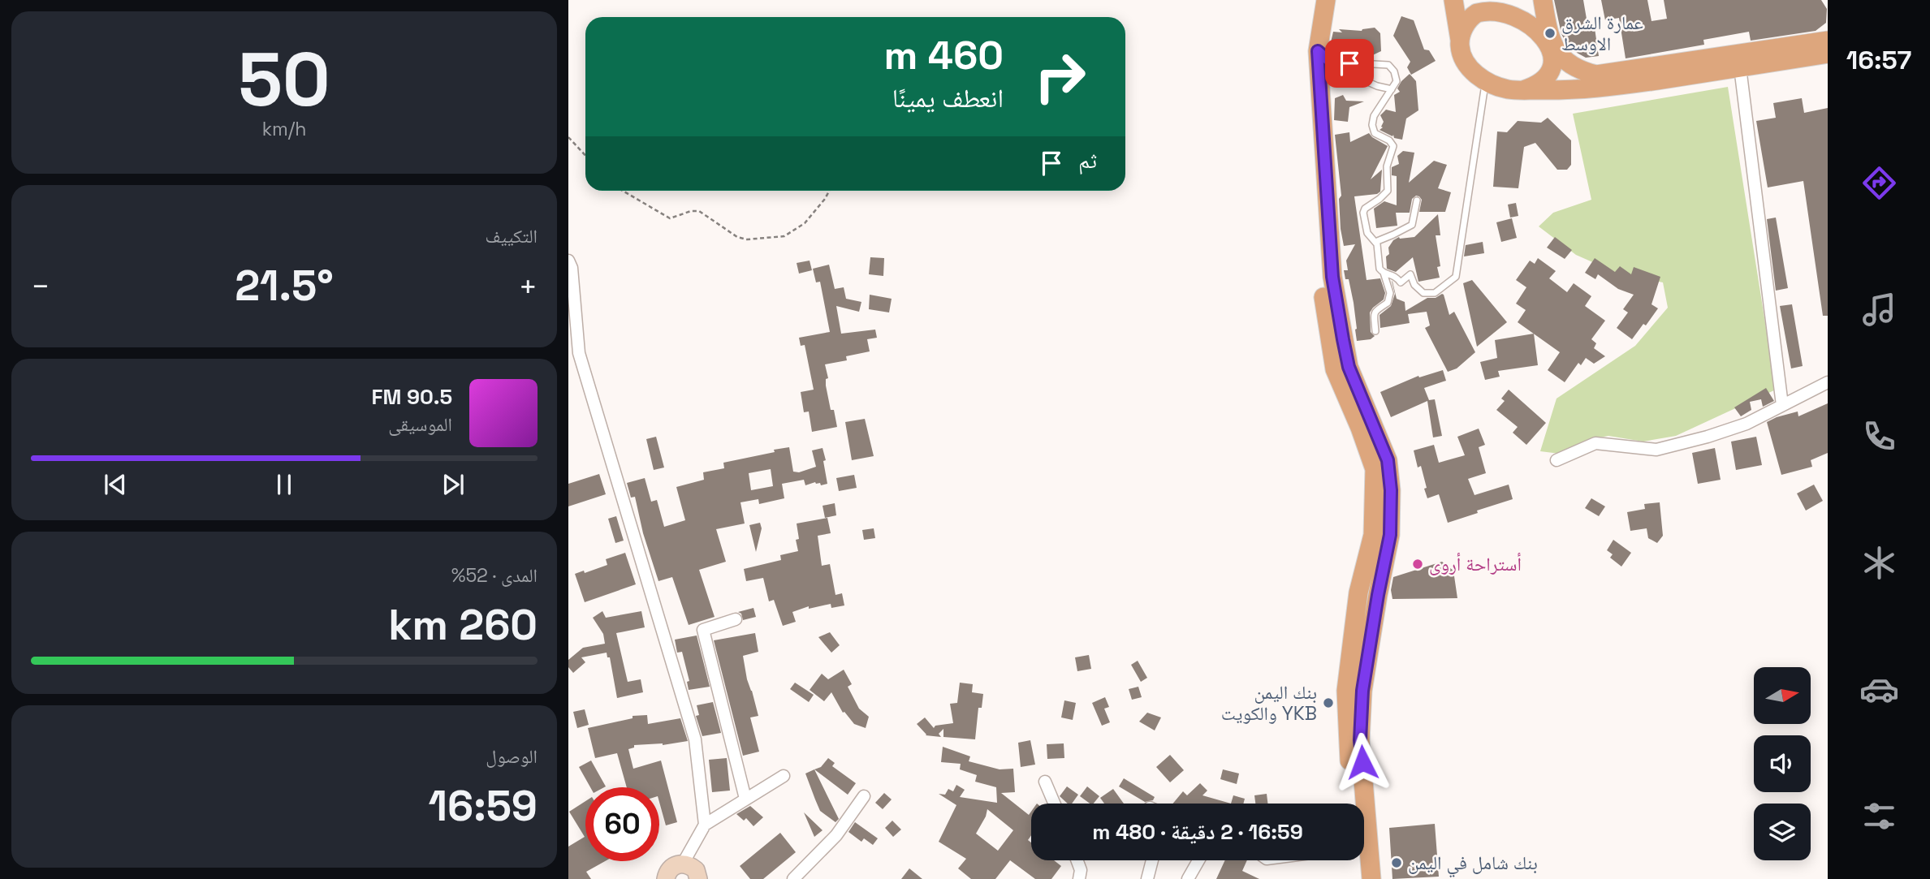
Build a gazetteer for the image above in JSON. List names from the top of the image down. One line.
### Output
{"places":["عمارة الشرق الاوسط","أستراحة أروى","بنك اليمن والكويت YKB","بنك شامل في اليمن"],"north":"right","page":{"tabs":"16:57","tile":[["50","km/h"],"التكييف",["المدى · 52%","260 km"],["الوصول","16:59"]],"turn":["460 m","انعطف يمينًا"],"then":"ثم","heat":["−","21.5°","+"],"song":["90.5 FM","الموسيقى"],"limit":"60","trip":"16:59 · 2 دقيقة · 480 m"}}
